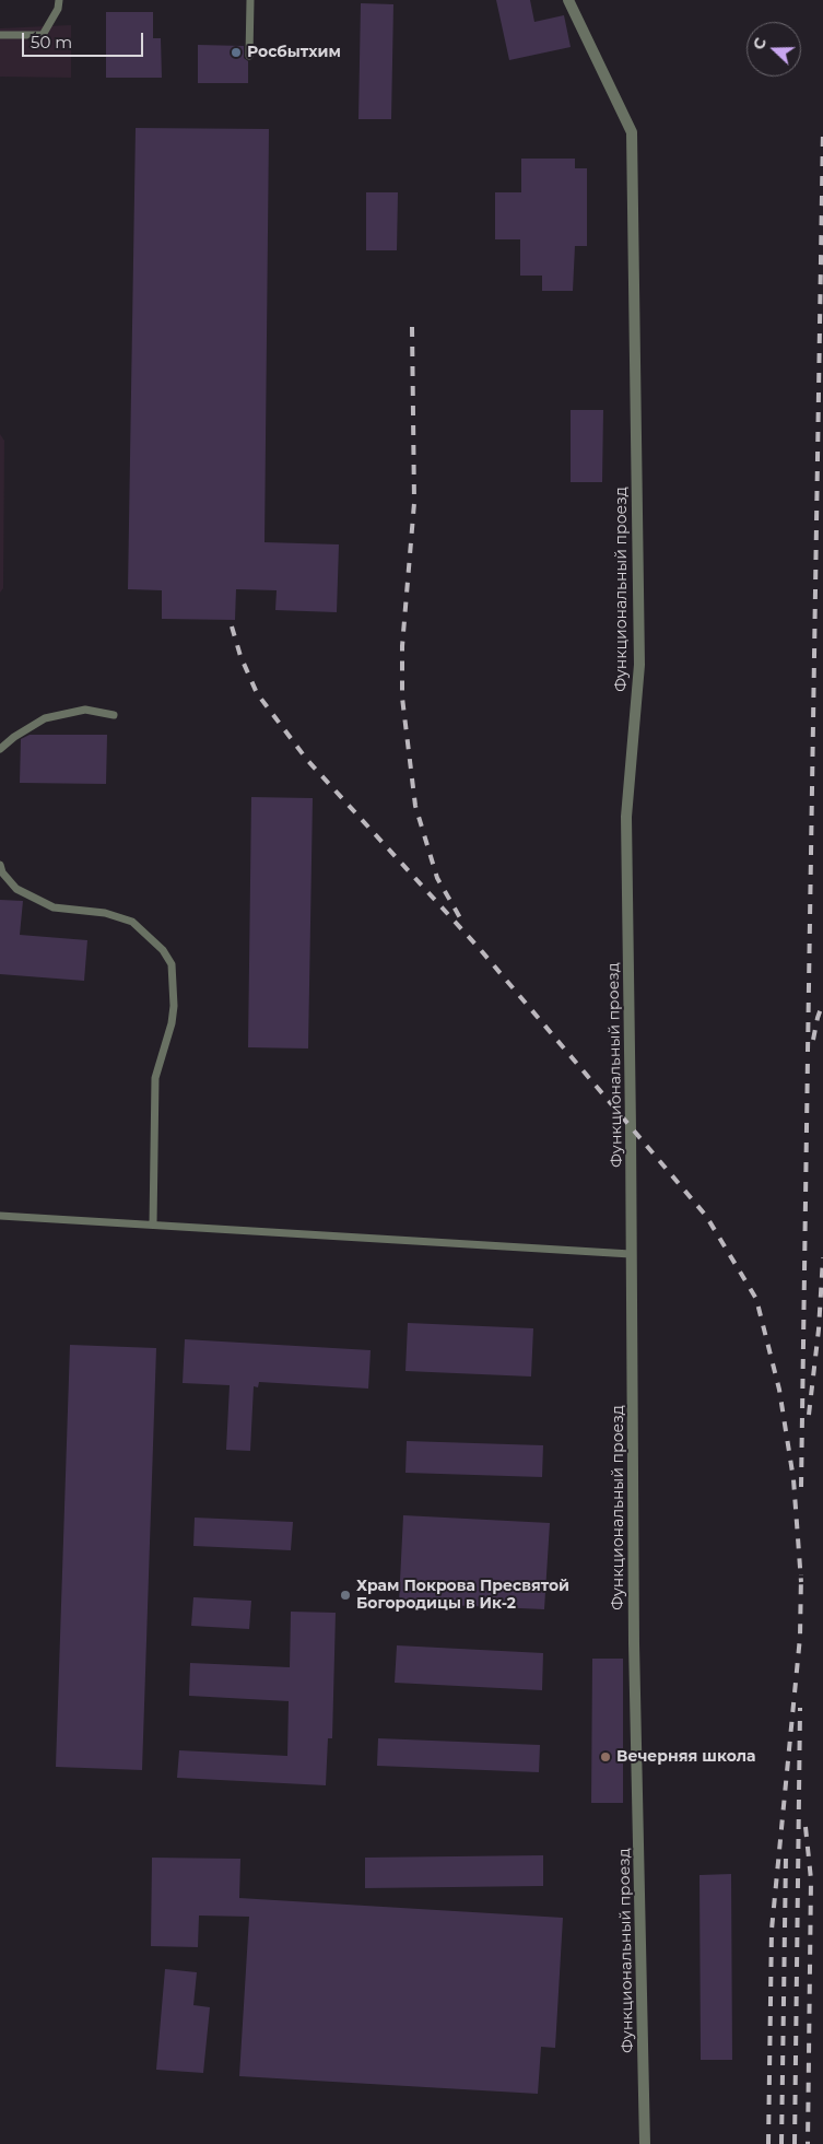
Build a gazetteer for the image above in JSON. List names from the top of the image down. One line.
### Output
{"streets":{"street":["Функциональный проезд"]},"places":["Росбытхим","Храм Покрова Пресвятой Богородицы в Ик-2","Вечерняя школа"],"scale_bar":"50 m","north":"left"}
